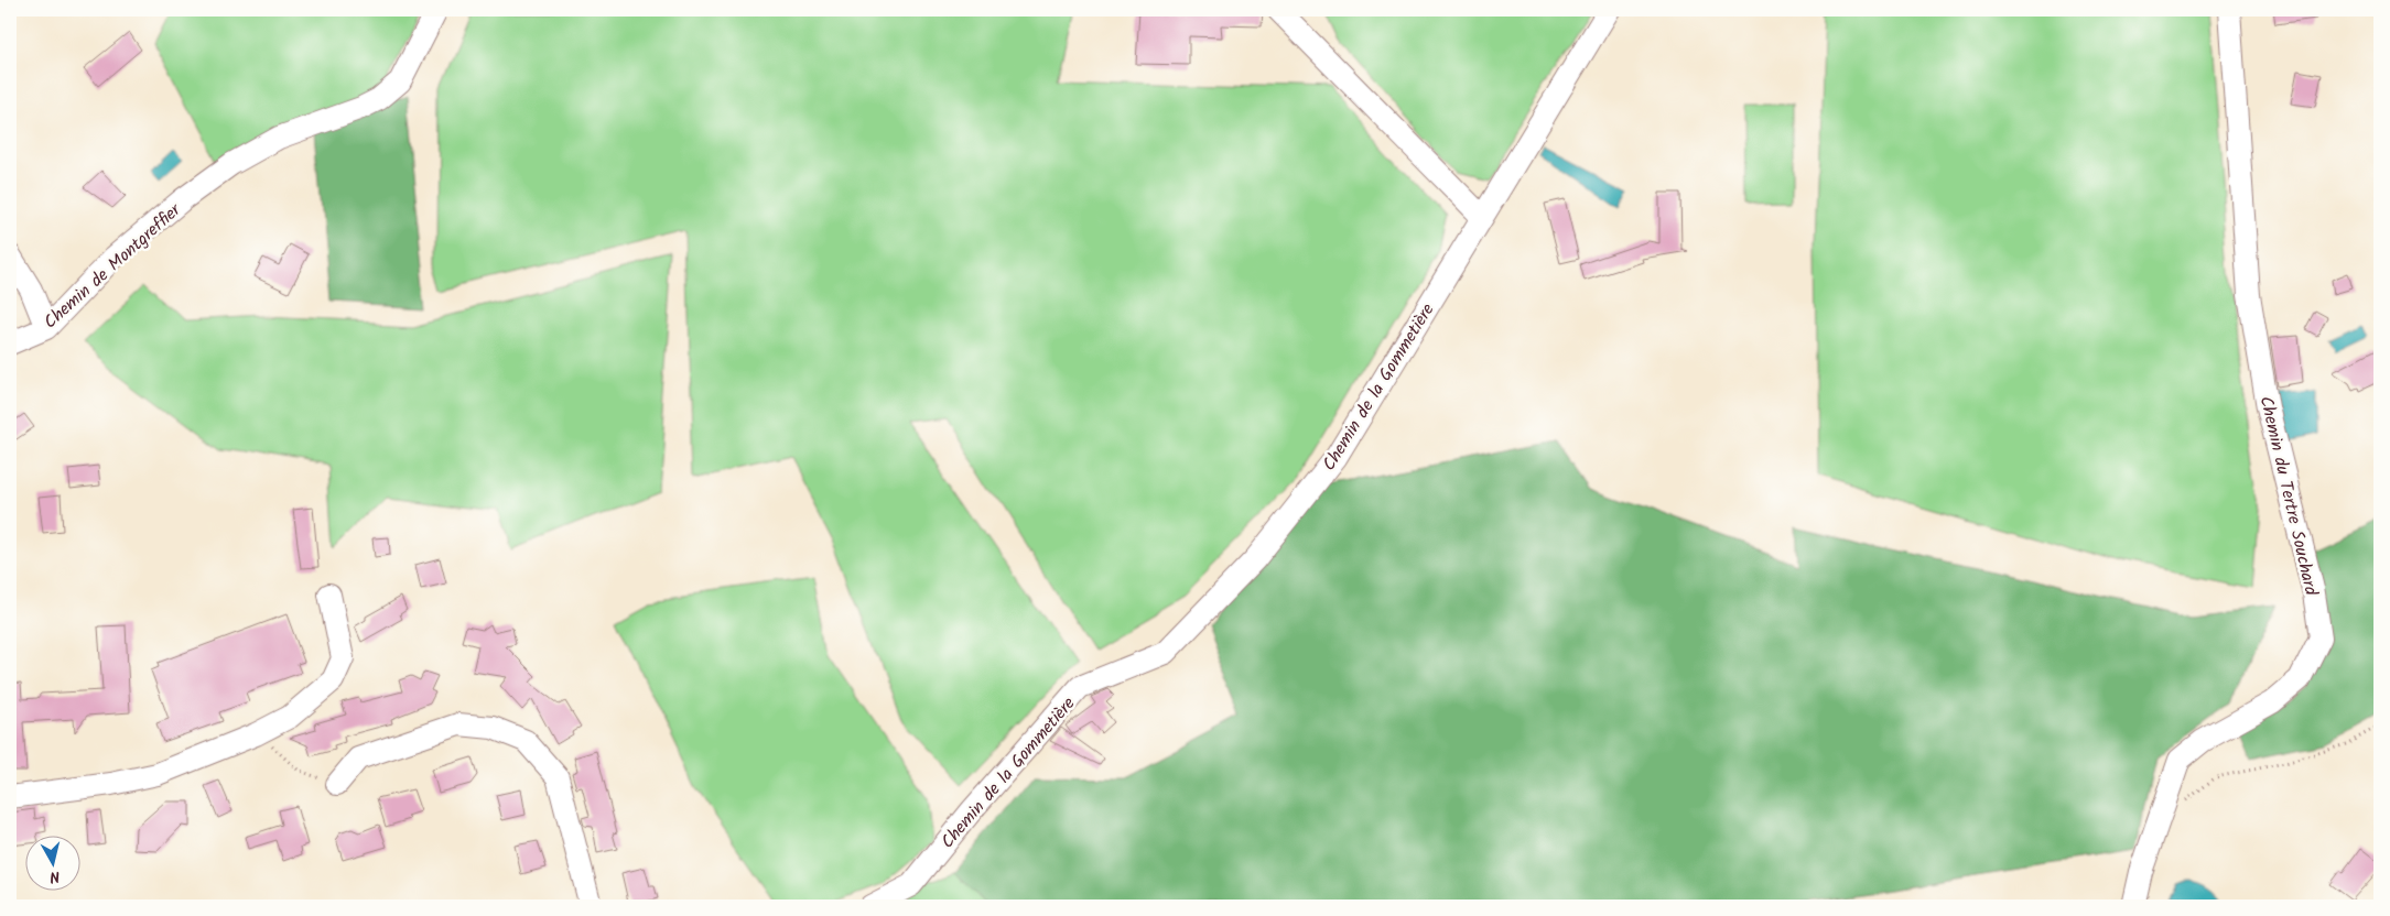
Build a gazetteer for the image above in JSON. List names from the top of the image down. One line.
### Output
{"streets":{"street":["Chemin de Montgreffier","Chemin de la Gommetière","Chemin du Tertre Souchard"]},"north":"bottom"}
